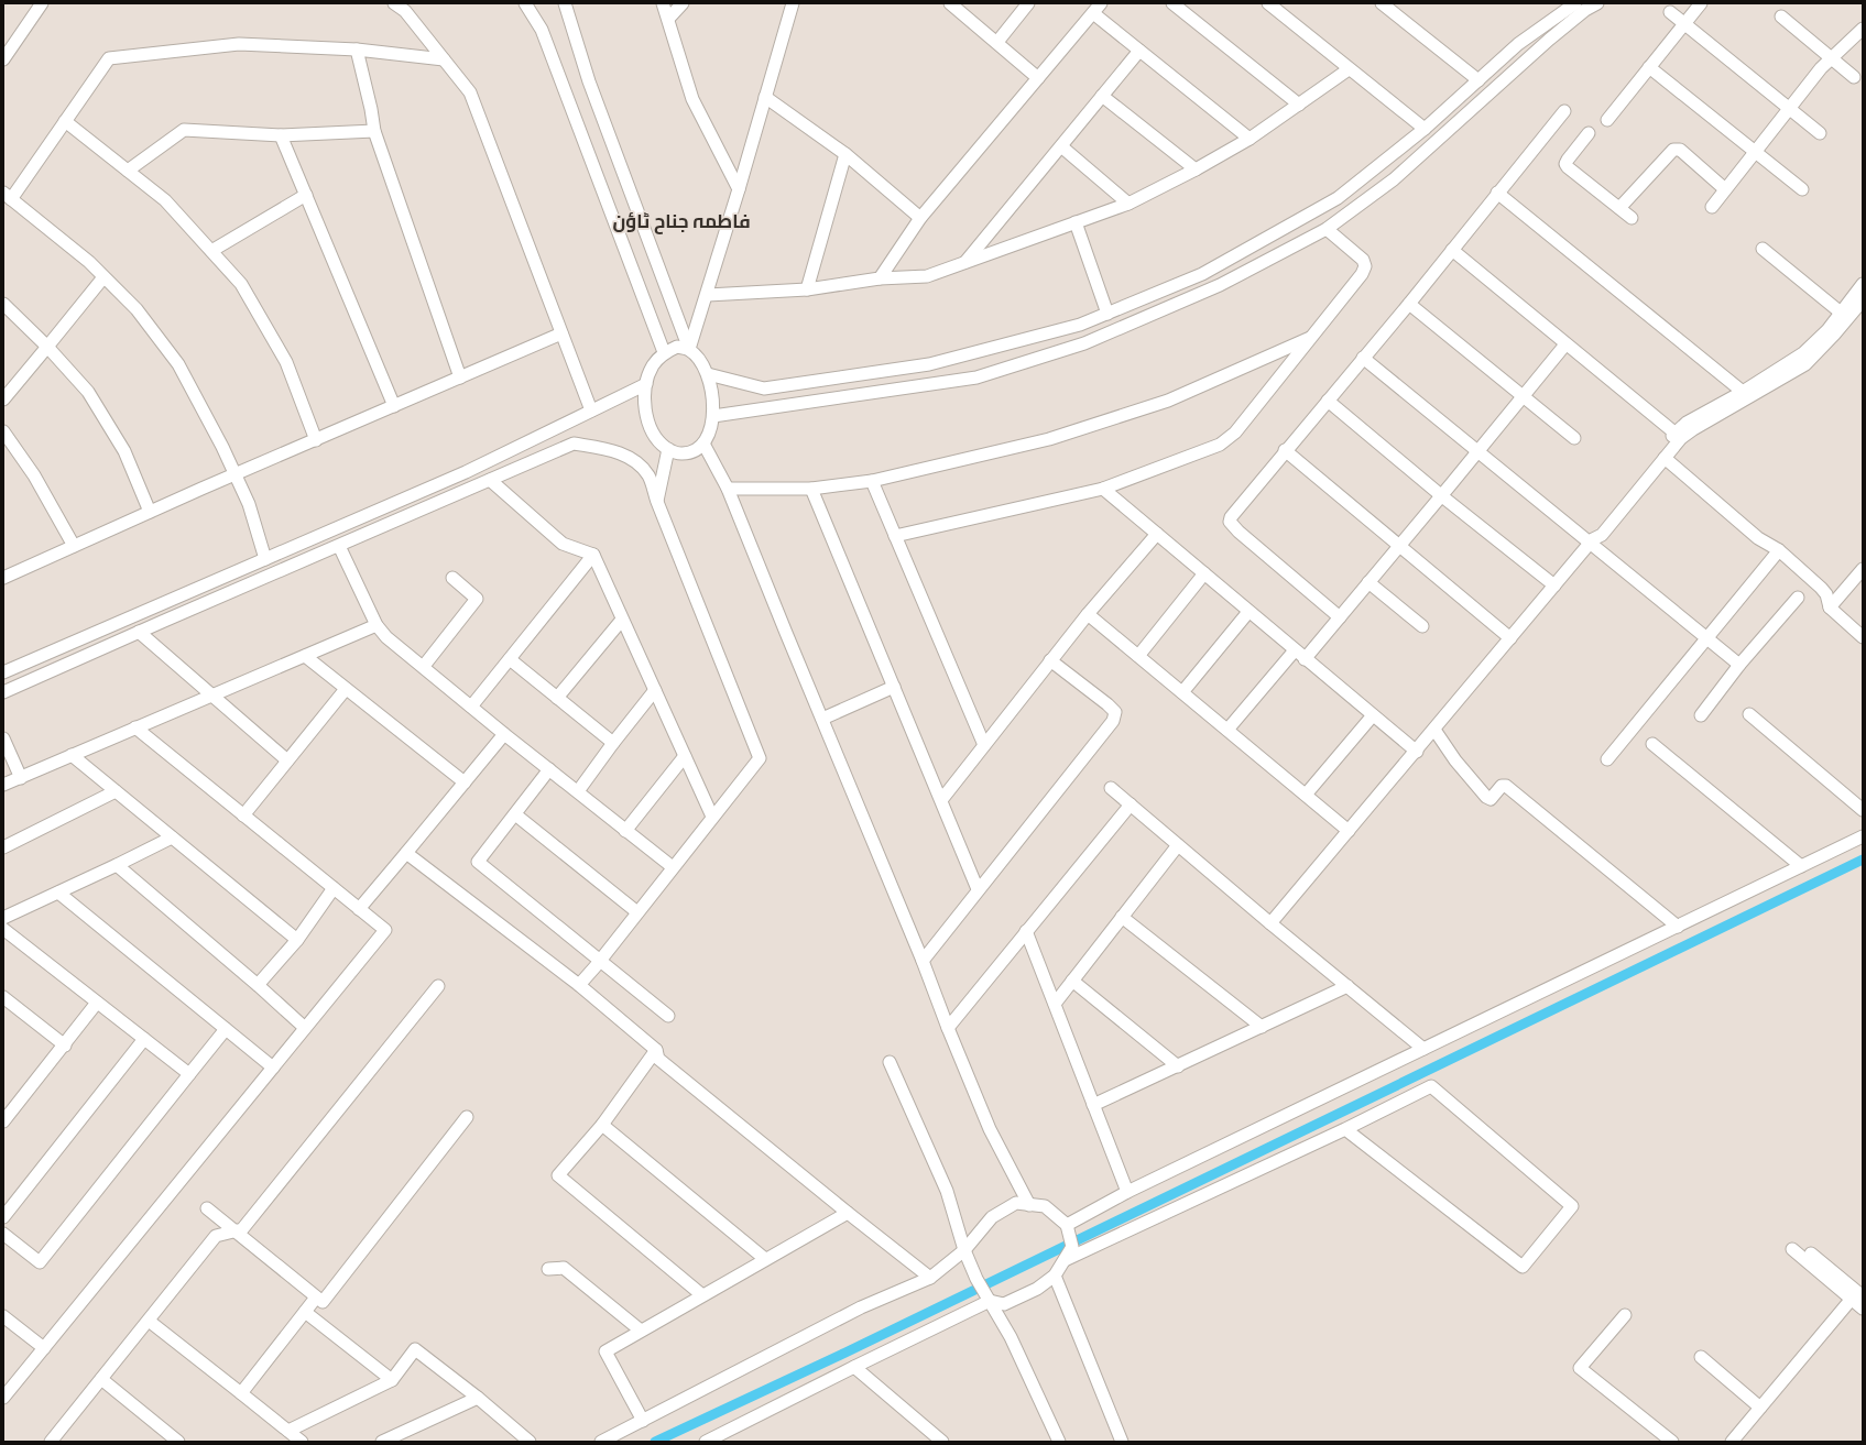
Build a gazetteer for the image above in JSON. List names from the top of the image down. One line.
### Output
{"districts":["فاطمہ جناح ٹاؤن"]}
